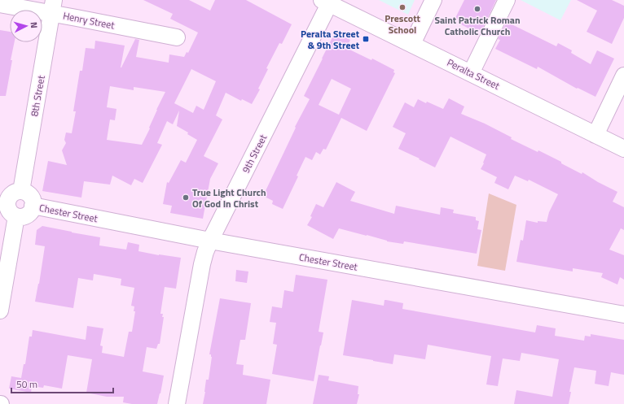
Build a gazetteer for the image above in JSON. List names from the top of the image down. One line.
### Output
{"streets":{"street":["Henry Street","Peralta Street","8th Street","9th Street","Chester Street"]},"crossings":[["Henry Street","8th Street"],["Peralta Street","9th Street"],["8th Street","Chester Street"],["9th Street","Chester Street"]],"places":{"other":["Prescott School","Saint Patrick Roman Catholic Church","True Light Church Of God In Christ"],"transit":["Peralta Street & 9th Street"]},"scale_bar":"50 m","north":"right"}
